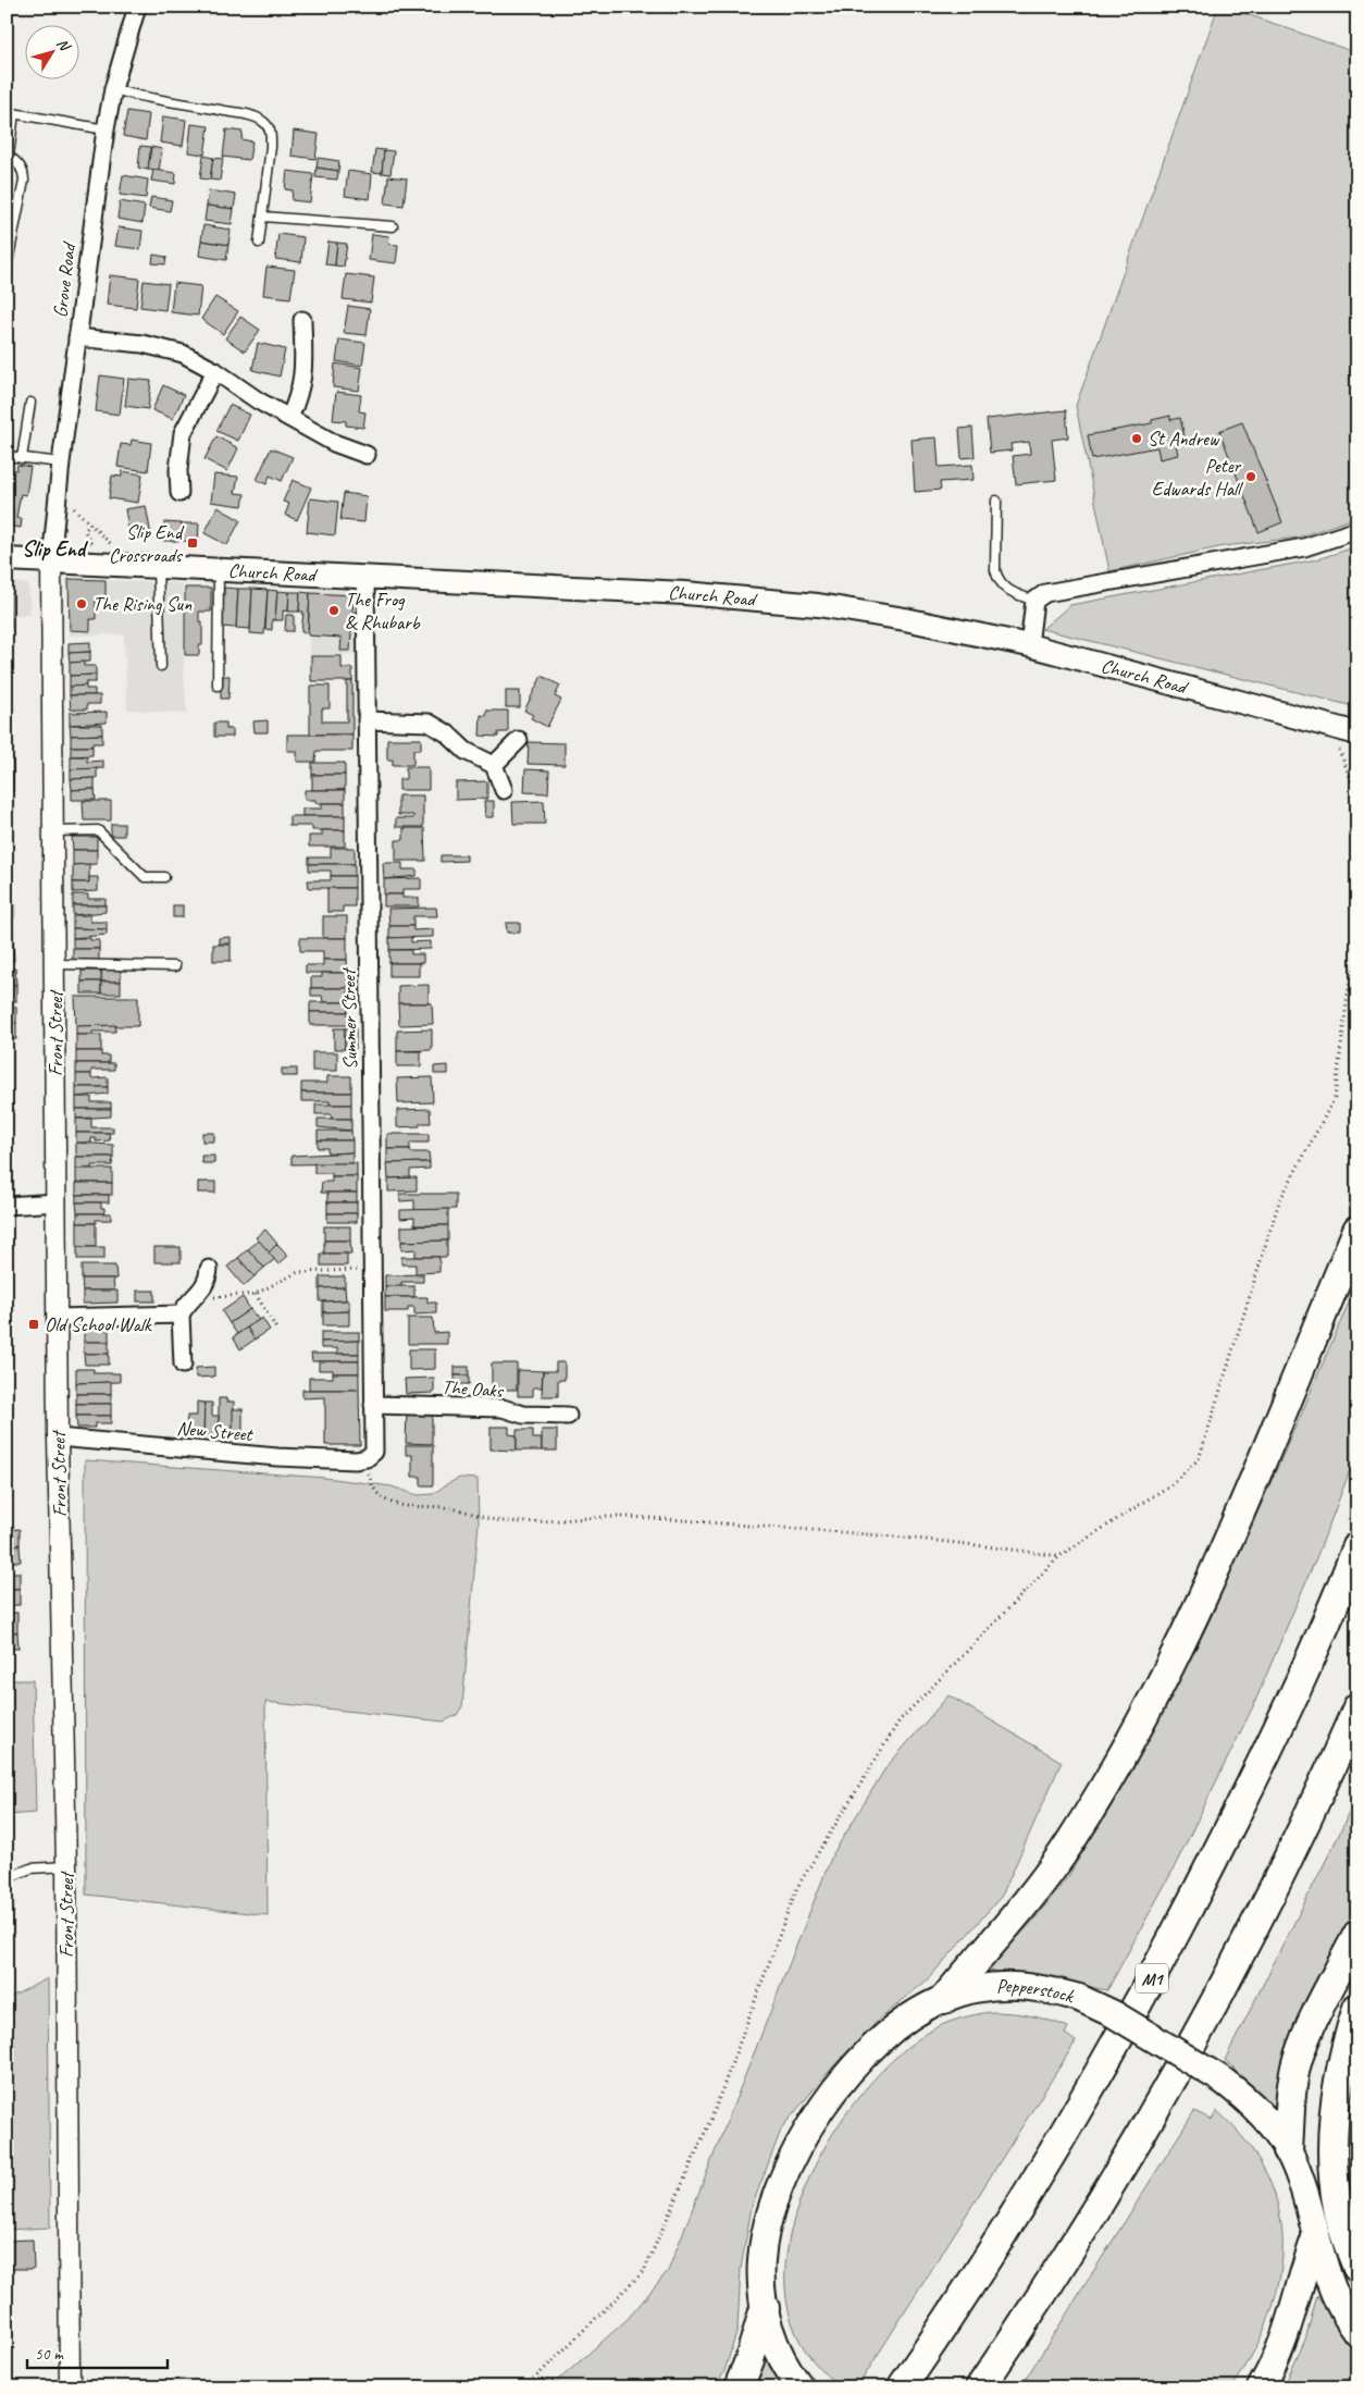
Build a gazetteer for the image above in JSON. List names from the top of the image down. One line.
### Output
{"streets":{"highway":["M1","Pepperstock"],"main road":["Church Road"],"street":["Grove Road","Summer Street","Front Street","The Oaks","New Street"]},"crossings":[["Grove Road","Church Road"],["Grove Road","Front Street"],["Church Road","Summer Street"],["Church Road","Front Street"],["Summer Street","The Oaks"],["Summer Street","New Street"],["Front Street","New Street"]],"districts":["Slip End"],"places":{"other":["St Andrew","Peter Edwards Hall","The Rising Sun","The Frog & Rhubarb"],"transit":["Slip End Crossroads","Old School Walk"]},"scale_bar":"50 m","north":"top right"}
